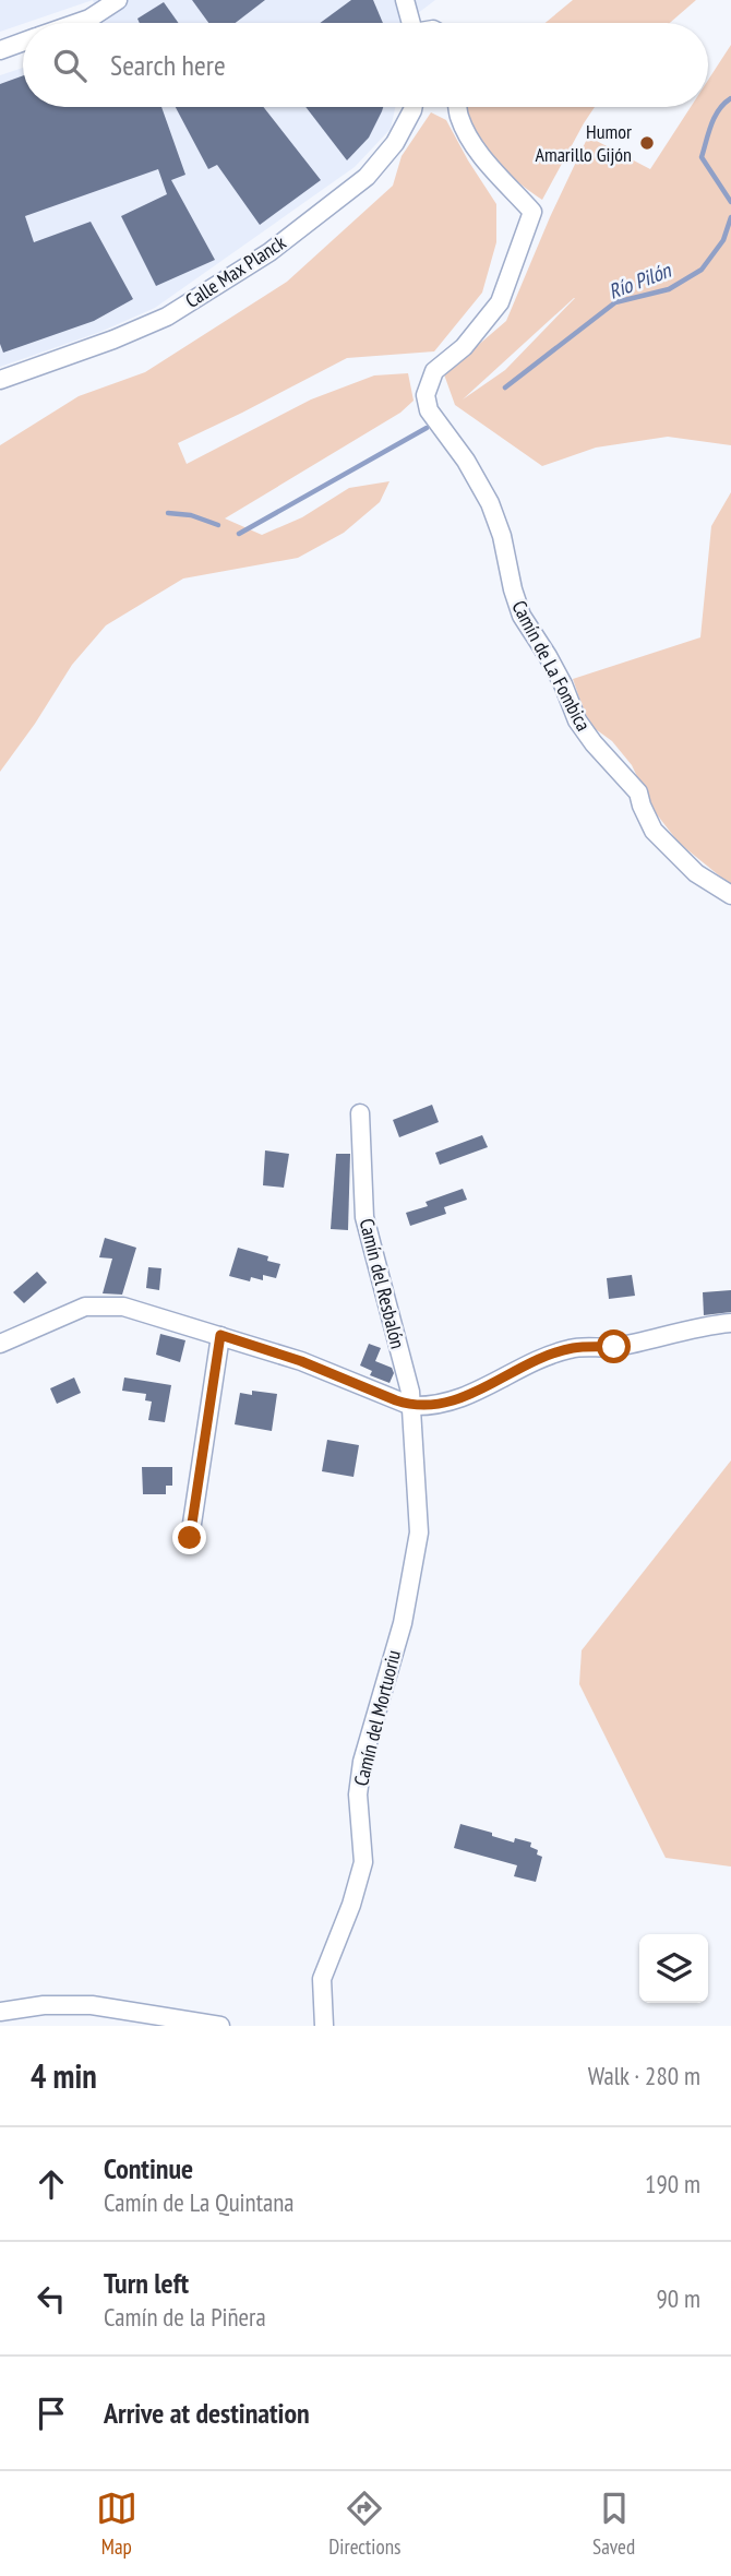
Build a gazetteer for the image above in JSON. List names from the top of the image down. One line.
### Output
{"streets":{"street":["Calle Max Planck","Camín de La Fombica","Camín del Resbalón","Camín del Mortuoriu"]},"crossings":[["Camín del Resbalón","Camín del Mortuoriu"]],"water":["Río Pilón"],"places":["Humor Amarillo Gijón"],"page":{"search":"Search here","heading":["4 min","Walk · 280 m"],"list":[["Continue","Camín de La Quintana","190 m"],["Turn left","Camín de la Piñera","90 m"],"Arrive at destination"],"nav":["Map","Directions","Saved"]}}
